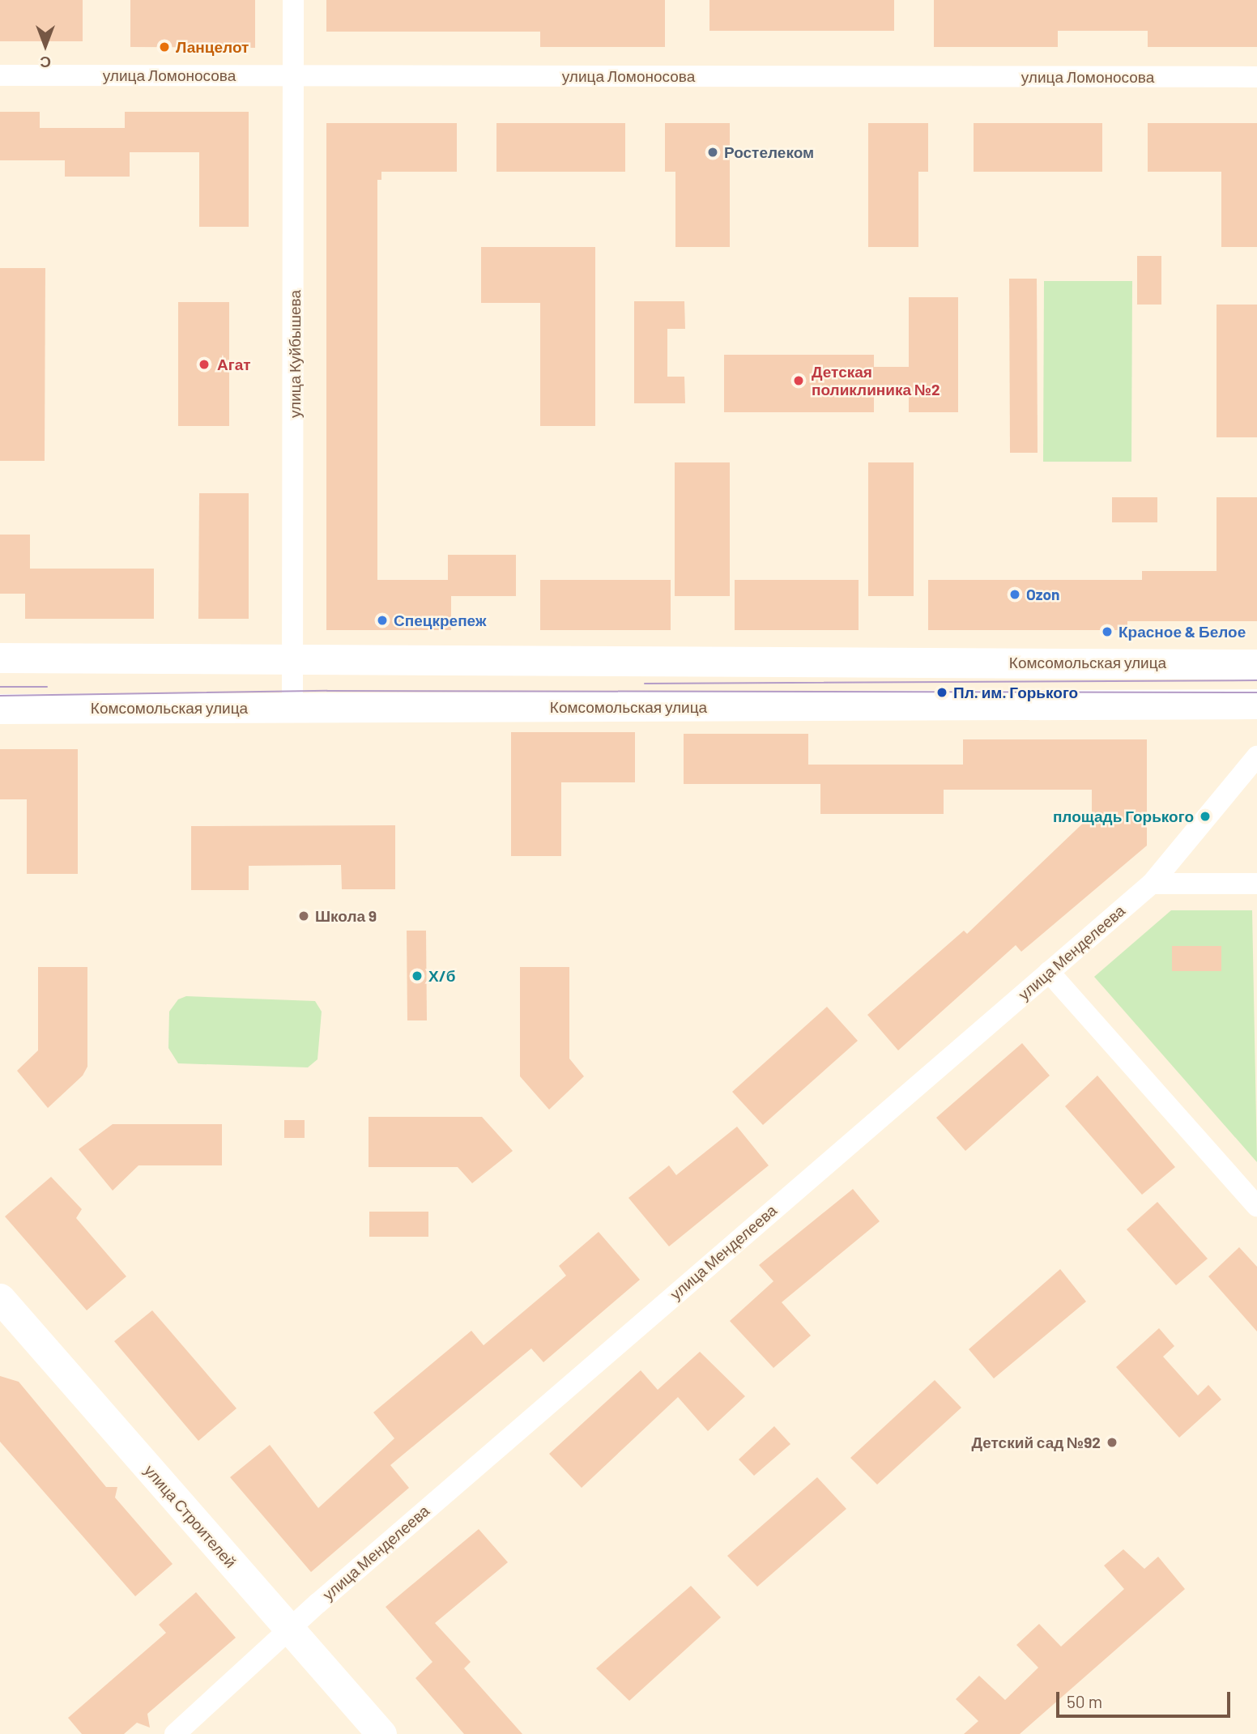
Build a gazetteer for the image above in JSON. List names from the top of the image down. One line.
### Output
{"streets":{"main road":["Комсомольская улица","улица Строителей"],"street":["улица Ломоносова","улица Куйбышева","улица Менделеева"]},"crossings":[["улица Ломоносова","улица Куйбышева"],["улица Куйбышева","Комсомольская улица"],["улица Менделеева","улица Строителей"]],"places":["Ланцелот","Ростелеком","Агат","Детская поликлиника №2","Ozon","Спецкрепеж","Красное & Белое","Пл. им. Горького","площадь Горького","Школа 9","Х/б","Детский сад №92"],"scale_bar":"50 m","north":"bottom"}
